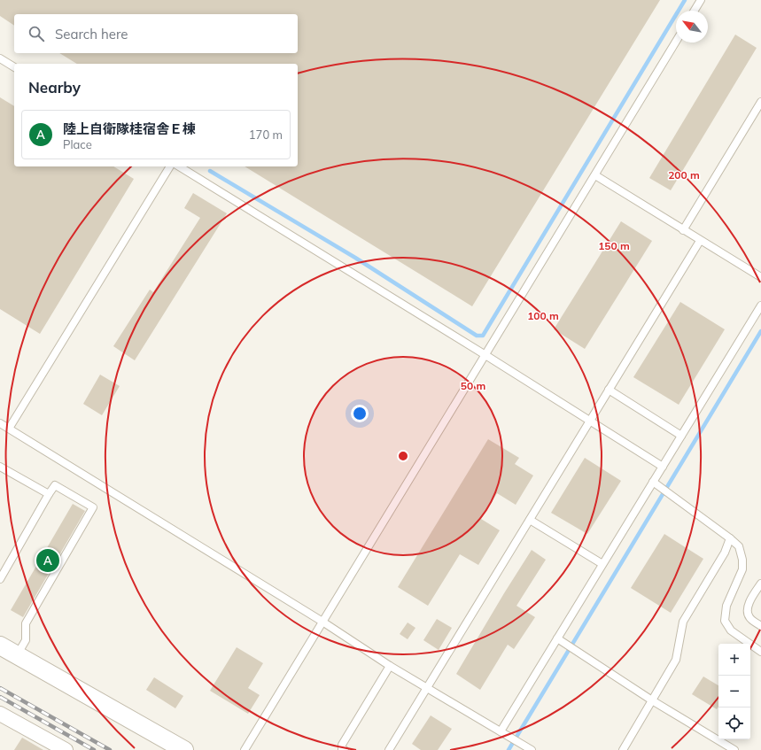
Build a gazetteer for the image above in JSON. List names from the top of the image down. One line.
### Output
{"north":"top left","page":{"search":"Search here","heading":"Nearby","list":[{"mark":"A","name":"陸上自衛隊桂宿舎Ｅ棟","note":"Place","value":"170 m"}],"pins":"A","map_buttons":["+","−"]},"rings":["200 m","150 m","100 m","50 m"]}
